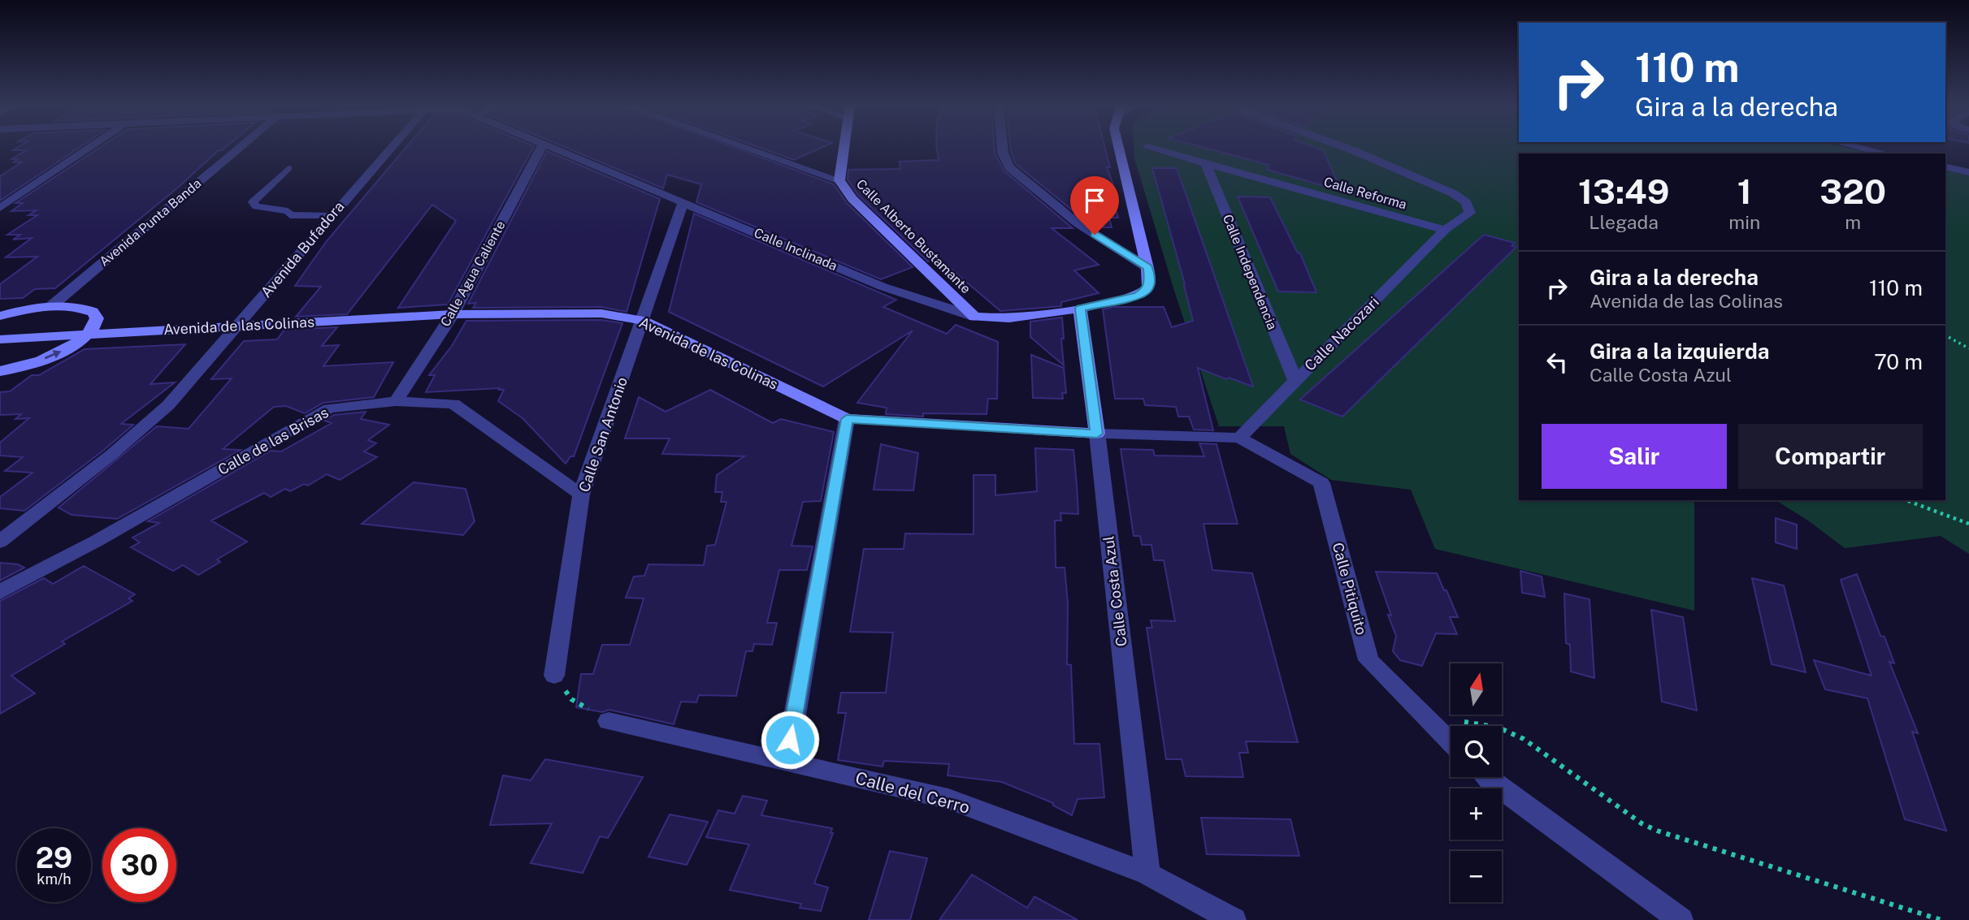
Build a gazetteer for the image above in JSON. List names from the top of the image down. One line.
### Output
{"streets":{"street":["Calle Reforma","Avenida Punta Banda","Calle Alberto Bustamante","Avenida Bufadora","Calle Inclinada","Calle Independencia","Calle Agua Caliente","Avenida de las Colinas","Calle Nacozari","Calle San Antonio","Calle de las Brisas","Calle Pitiquito","Calle Costa Azul","Calle del Cerro"]},"crossings":[["Calle Reforma","Calle Independencia"],["Calle Reforma","Calle Nacozari"],["Avenida Punta Banda","Avenida de las Colinas"],["Calle Alberto Bustamante","Calle Inclinada"],["Avenida Bufadora","Avenida de las Colinas"],["Calle Inclinada","Calle San Antonio"],["Calle Inclinada","Calle Costa Azul"],["Calle Independencia","Calle Nacozari"],["Calle Agua Caliente","Avenida de las Colinas"],["Calle Agua Caliente","Calle de las Brisas"],["Avenida de las Colinas","Calle Nacozari"],["Avenida de las Colinas","Calle San Antonio"],["Avenida de las Colinas","Calle Pitiquito"],["Avenida de las Colinas","Calle Costa Azul"],["Calle Nacozari","Calle Pitiquito"],["Calle San Antonio","Calle de las Brisas"],["Calle Costa Azul","Calle del Cerro"]],"north":"top","page":{"turn":["110 m","Gira a la derecha"],"eta":["13:49","Llegada","1","min","320","m"],"list":[{"name":"Gira a la derecha","note":"Avenida de las Colinas","value":"110 m"},{"name":"Gira a la izquierda","note":"Calle Costa Azul","value":"70 m"}],"buttons":["Salir","Compartir"],"map_buttons":["+","−"],"speed":"29 km/h","limit":"30"}}
